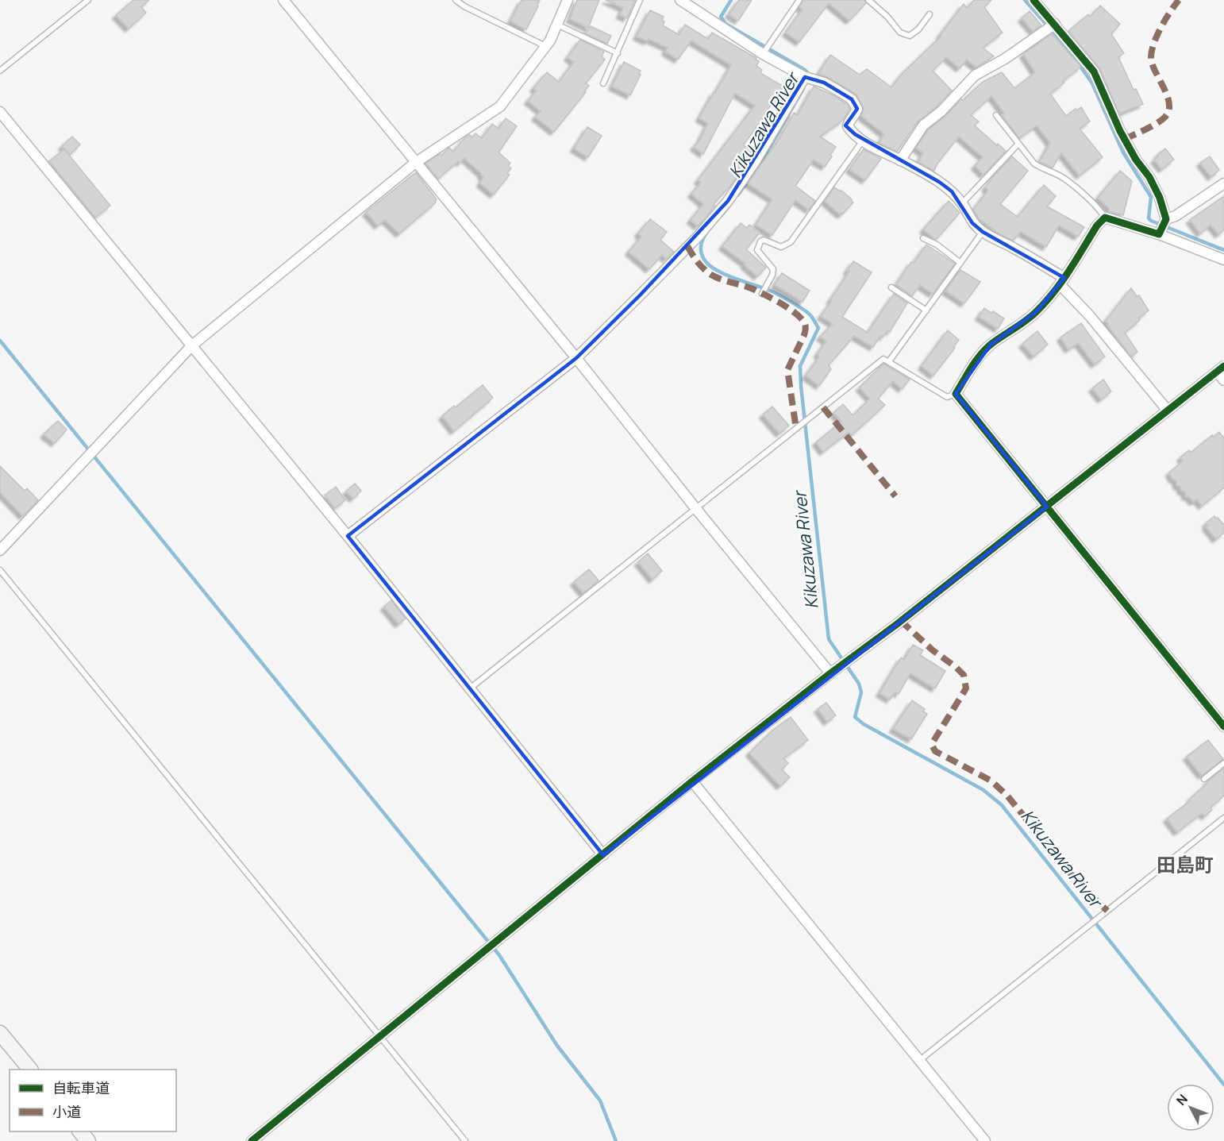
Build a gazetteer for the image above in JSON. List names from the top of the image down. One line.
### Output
{"districts":["田島町"],"water":["Kikuzawa River"],"legend":["自転車道","小道"],"north":"top left"}
